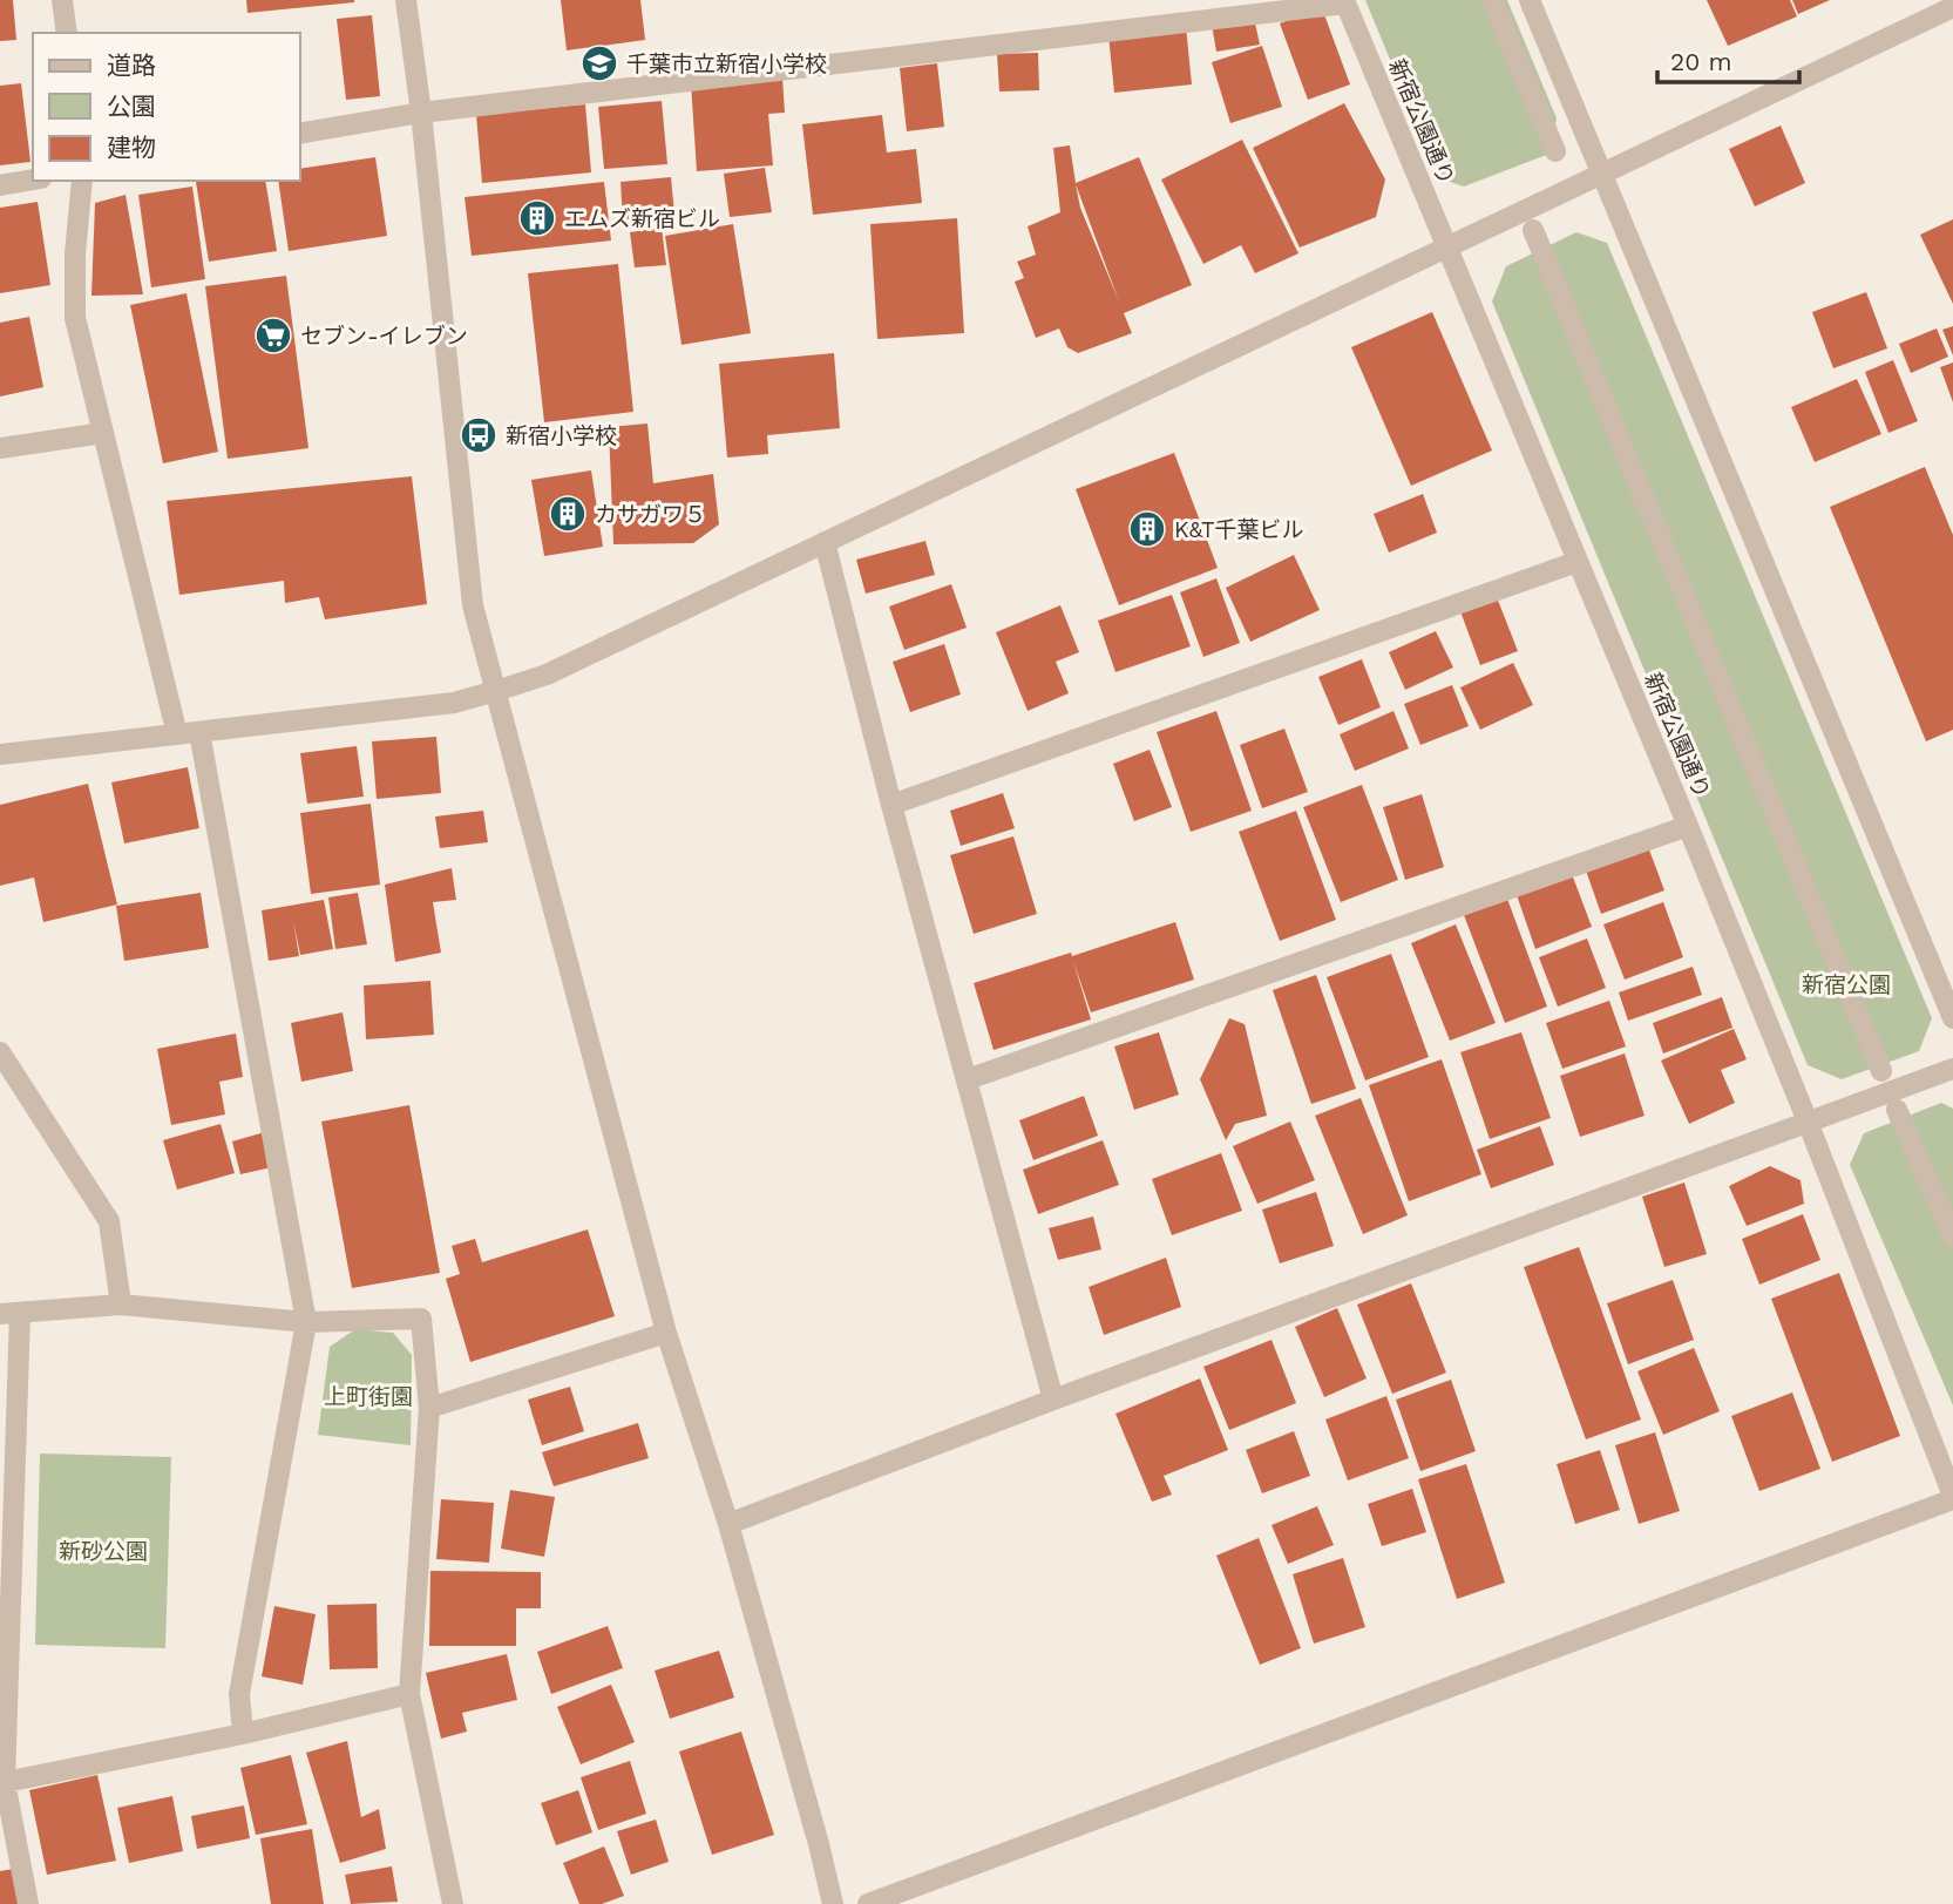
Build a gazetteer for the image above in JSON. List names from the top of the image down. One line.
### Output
{"streets":{"street":["新宿公園通り"]},"parks":["新宿公園","上町街園","新砂公園"],"places":{"school or university":["千葉市立新宿小学校"],"building":["エムズ新宿ビル","カサガワ５","K&T千葉ビル"],"supermarket":["セブン-イレブン"],"bus stop":["新宿小学校"]},"legend":["道路","公園","建物"],"scale_bar":"20 m"}
